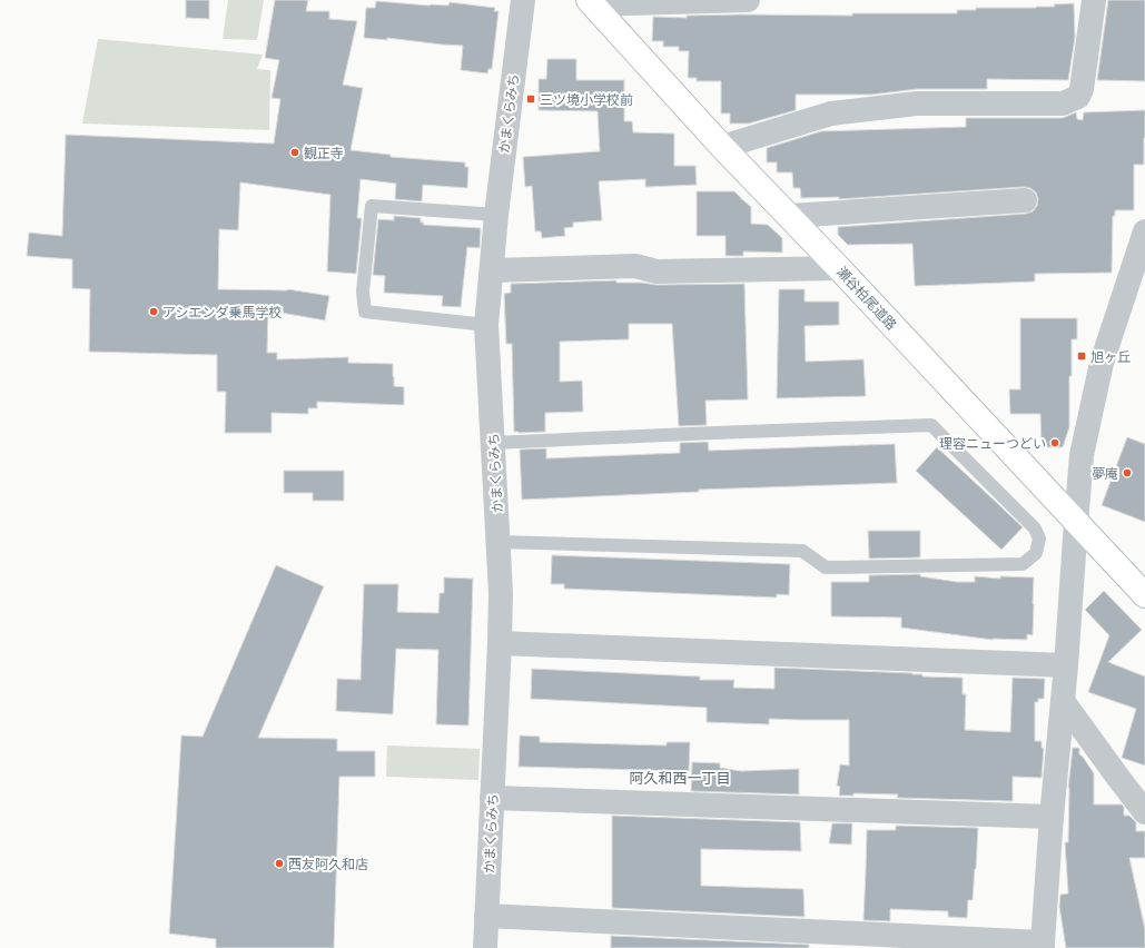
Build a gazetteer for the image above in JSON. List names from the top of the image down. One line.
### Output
{"streets":{"main road":["瀬谷柏尾道路"],"street":["かまくらみち"]},"districts":["阿久和西一丁目"],"places":{"transit":["三ツ境小学校前","旭ヶ丘"],"other":["観正寺","アシエンダ乗馬学校","理容ニューつどい","夢庵","西友阿久和店"]}}
